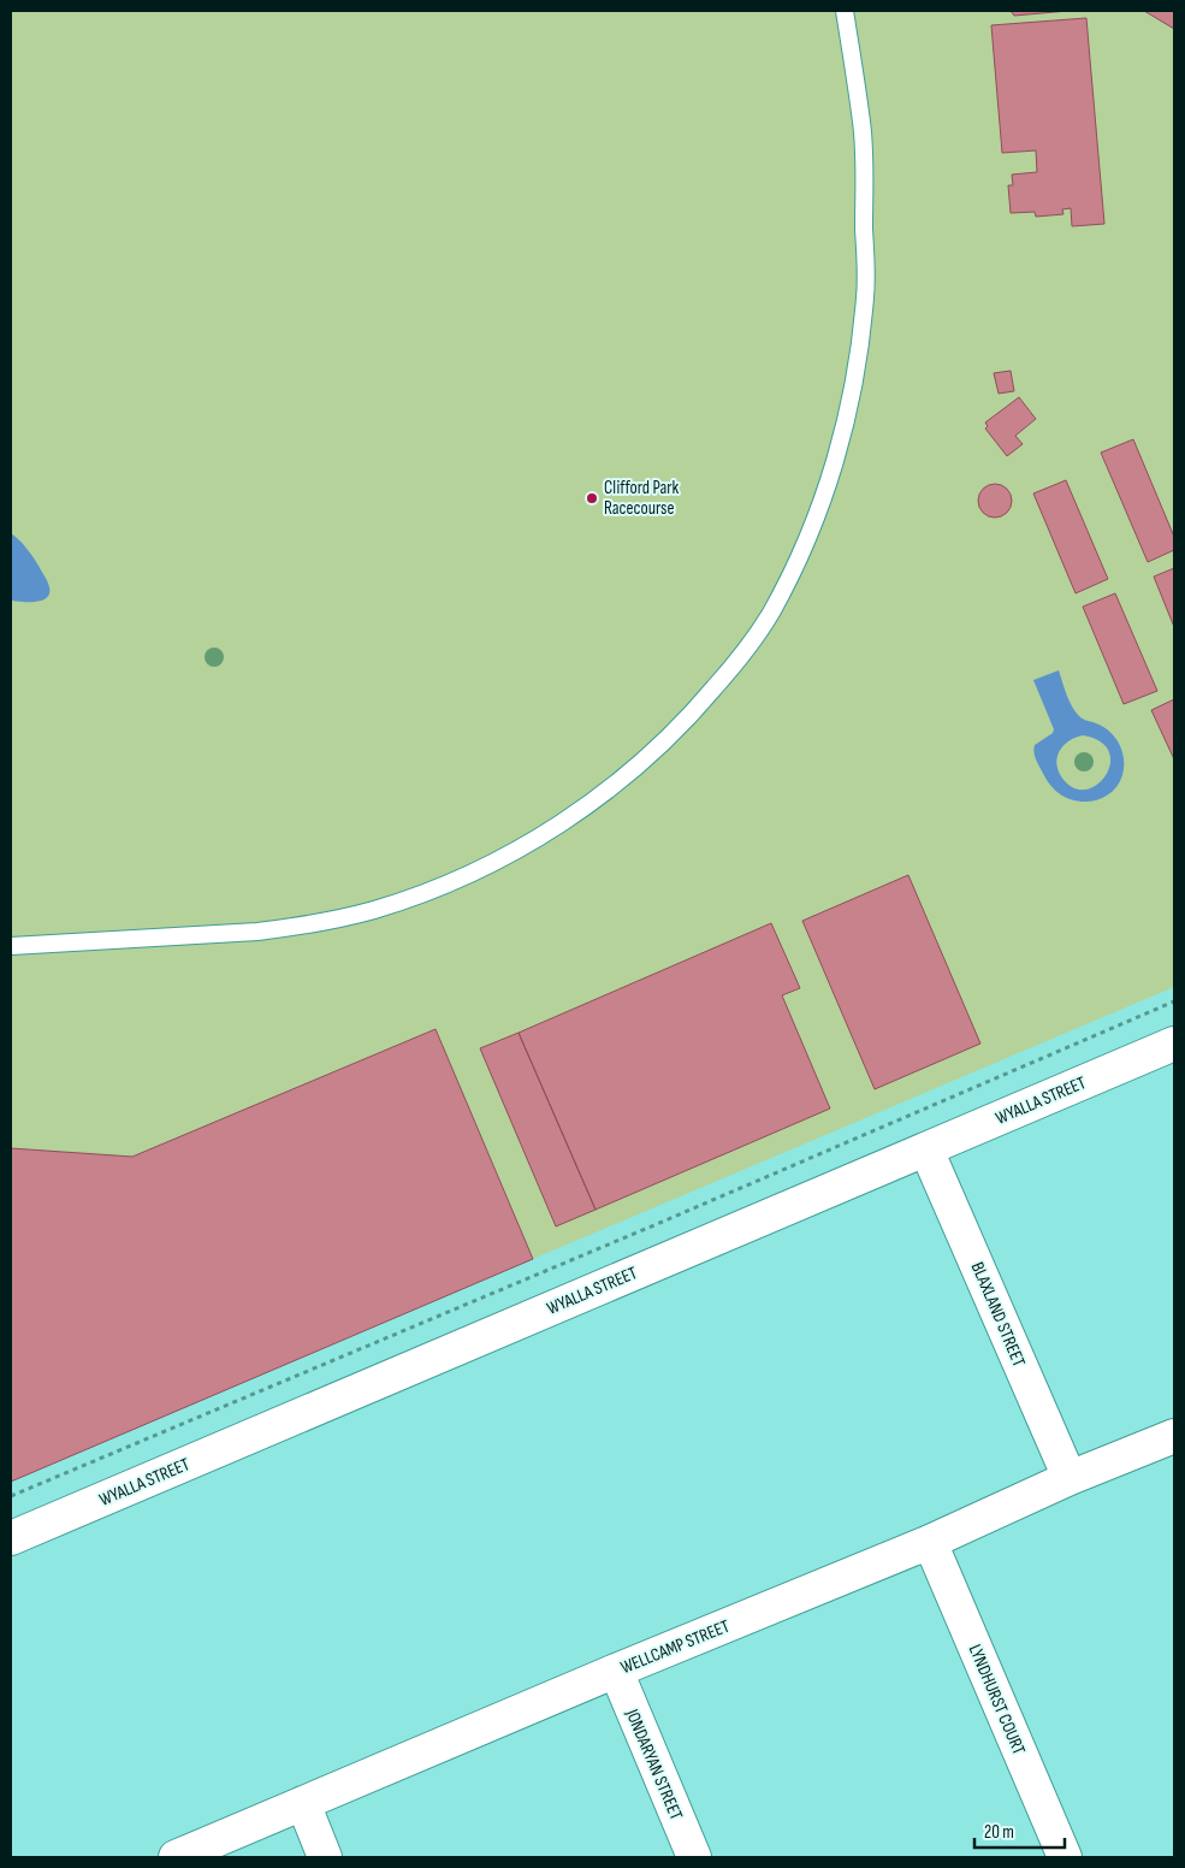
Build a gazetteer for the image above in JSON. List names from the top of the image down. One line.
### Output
{"streets":{"street":["WYALLA STREET","BLAXLAND STREET","WELLCAMP STREET","LYNDHURST COURT","JONDARYAN STREET"]},"crossings":[["WYALLA STREET","BLAXLAND STREET"],["BLAXLAND STREET","WELLCAMP STREET"],["WELLCAMP STREET","LYNDHURST COURT"],["WELLCAMP STREET","JONDARYAN STREET"]],"places":["Clifford Park Racecourse"],"scale_bar":"20 m"}
